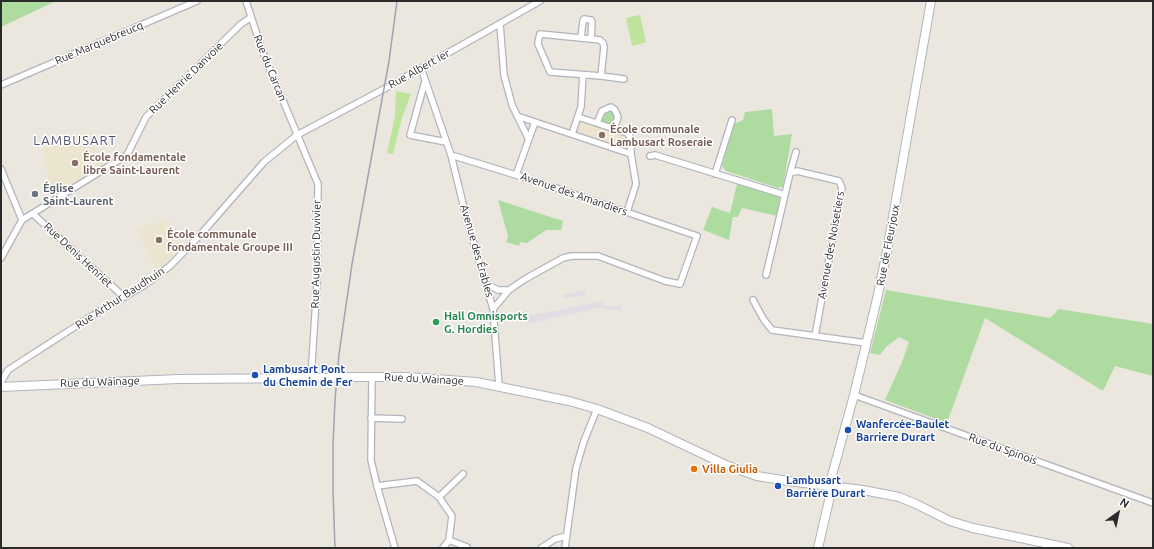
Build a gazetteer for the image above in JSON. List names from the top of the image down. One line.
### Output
{"streets":{"main road":["Rue de Fleurjoux","Rue du Wainage"],"street":["Rue Marquebreucq","Rue du Carcan","Rue Albert Ier","Rue Henrie Danvoie","Avenue des Amandiers","Avenue des Noisetiers","Avenue des Érables","Rue Augustin Duvivier","Rue Denis Henriet","Rue Arthur Baudhuin","Rue du Spinois"]},"crossings":[["Rue du Carcan","Rue Albert Ier"],["Rue du Carcan","Rue Henrie Danvoie"],["Rue du Carcan","Rue Augustin Duvivier"],["Rue du Carcan","Rue Arthur Baudhuin"],["Rue Albert Ier","Avenue des Érables"],["Rue Albert Ier","Rue Augustin Duvivier"],["Rue Albert Ier","Rue Arthur Baudhuin"],["Rue Henrie Danvoie","Rue Denis Henriet"],["Avenue des Amandiers","Avenue des Érables"],["Rue de Fleurjoux","Rue du Wainage"],["Rue de Fleurjoux","Rue du Spinois"],["Avenue des Érables","Rue du Wainage"],["Rue Augustin Duvivier","Rue Arthur Baudhuin"],["Rue Augustin Duvivier","Rue du Wainage"],["Rue Denis Henriet","Rue Arthur Baudhuin"]],"districts":["LAMBUSART"],"places":["École communale Lambusart Roseraie","École fondamentale libre Saint-Laurent","Église Saint-Laurent","École communale fondamentale Groupe III","Hall Omnisports G. Hordies","Lambusart Pont du Chemin de Fer","Wanfercée-Baulet Barriere Durart","Villa Giulia","Lambusart Barrière Durart"],"north":"top right"}
